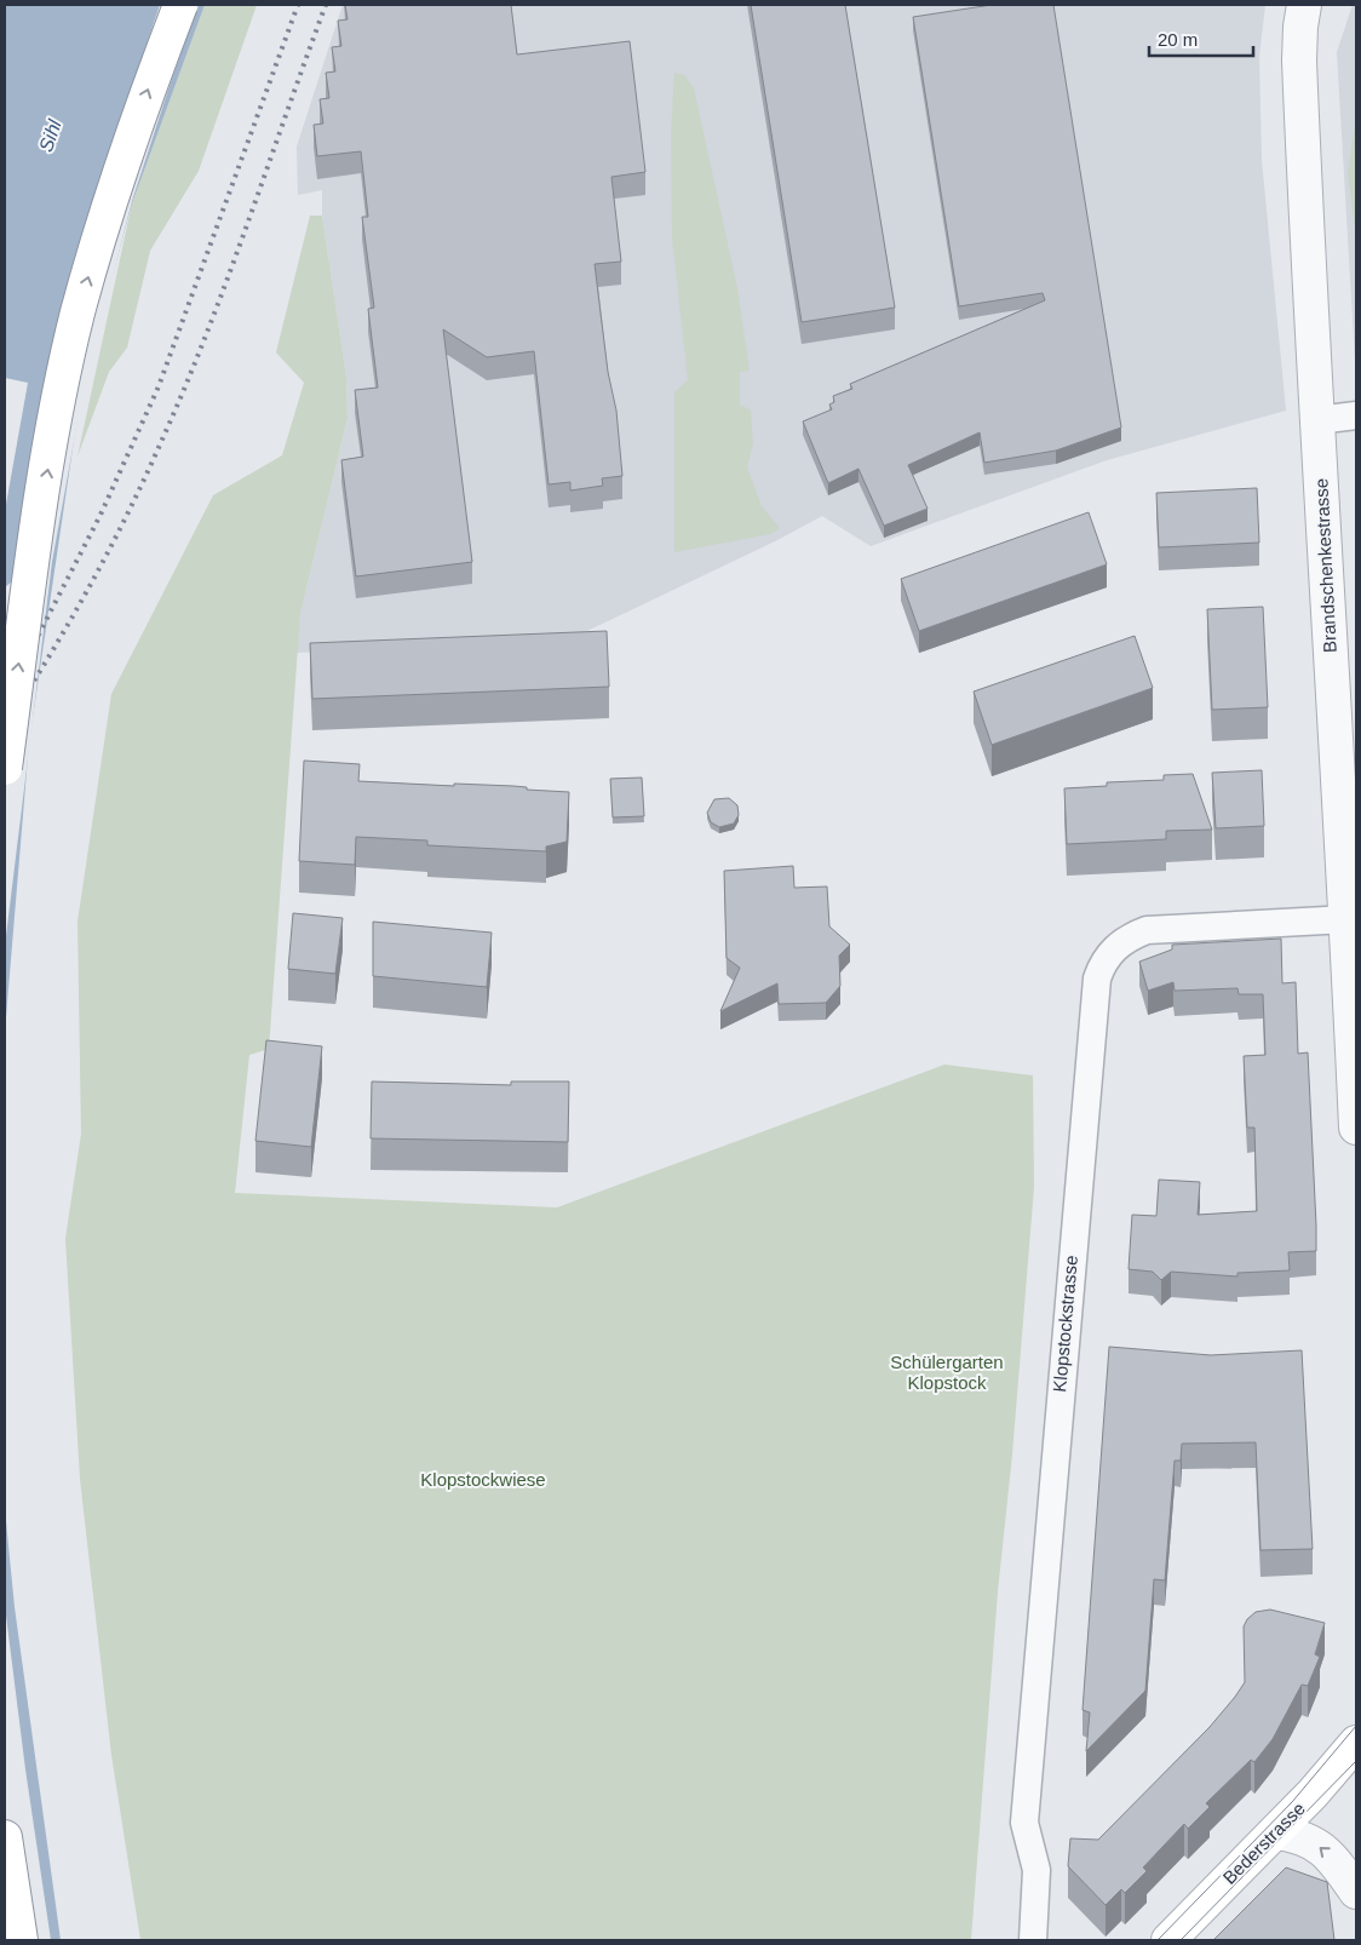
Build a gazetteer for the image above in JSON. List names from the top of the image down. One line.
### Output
{"streets":{"main road":["Bederstrasse"],"street":["Brandschenkestrasse","Klopstockstrasse"]},"crossings":[["Brandschenkestrasse","Klopstockstrasse"]],"water":["Sihl"],"parks":["Schülergarten Klopstock","Klopstockwiese"],"scale_bar":"20 m"}
